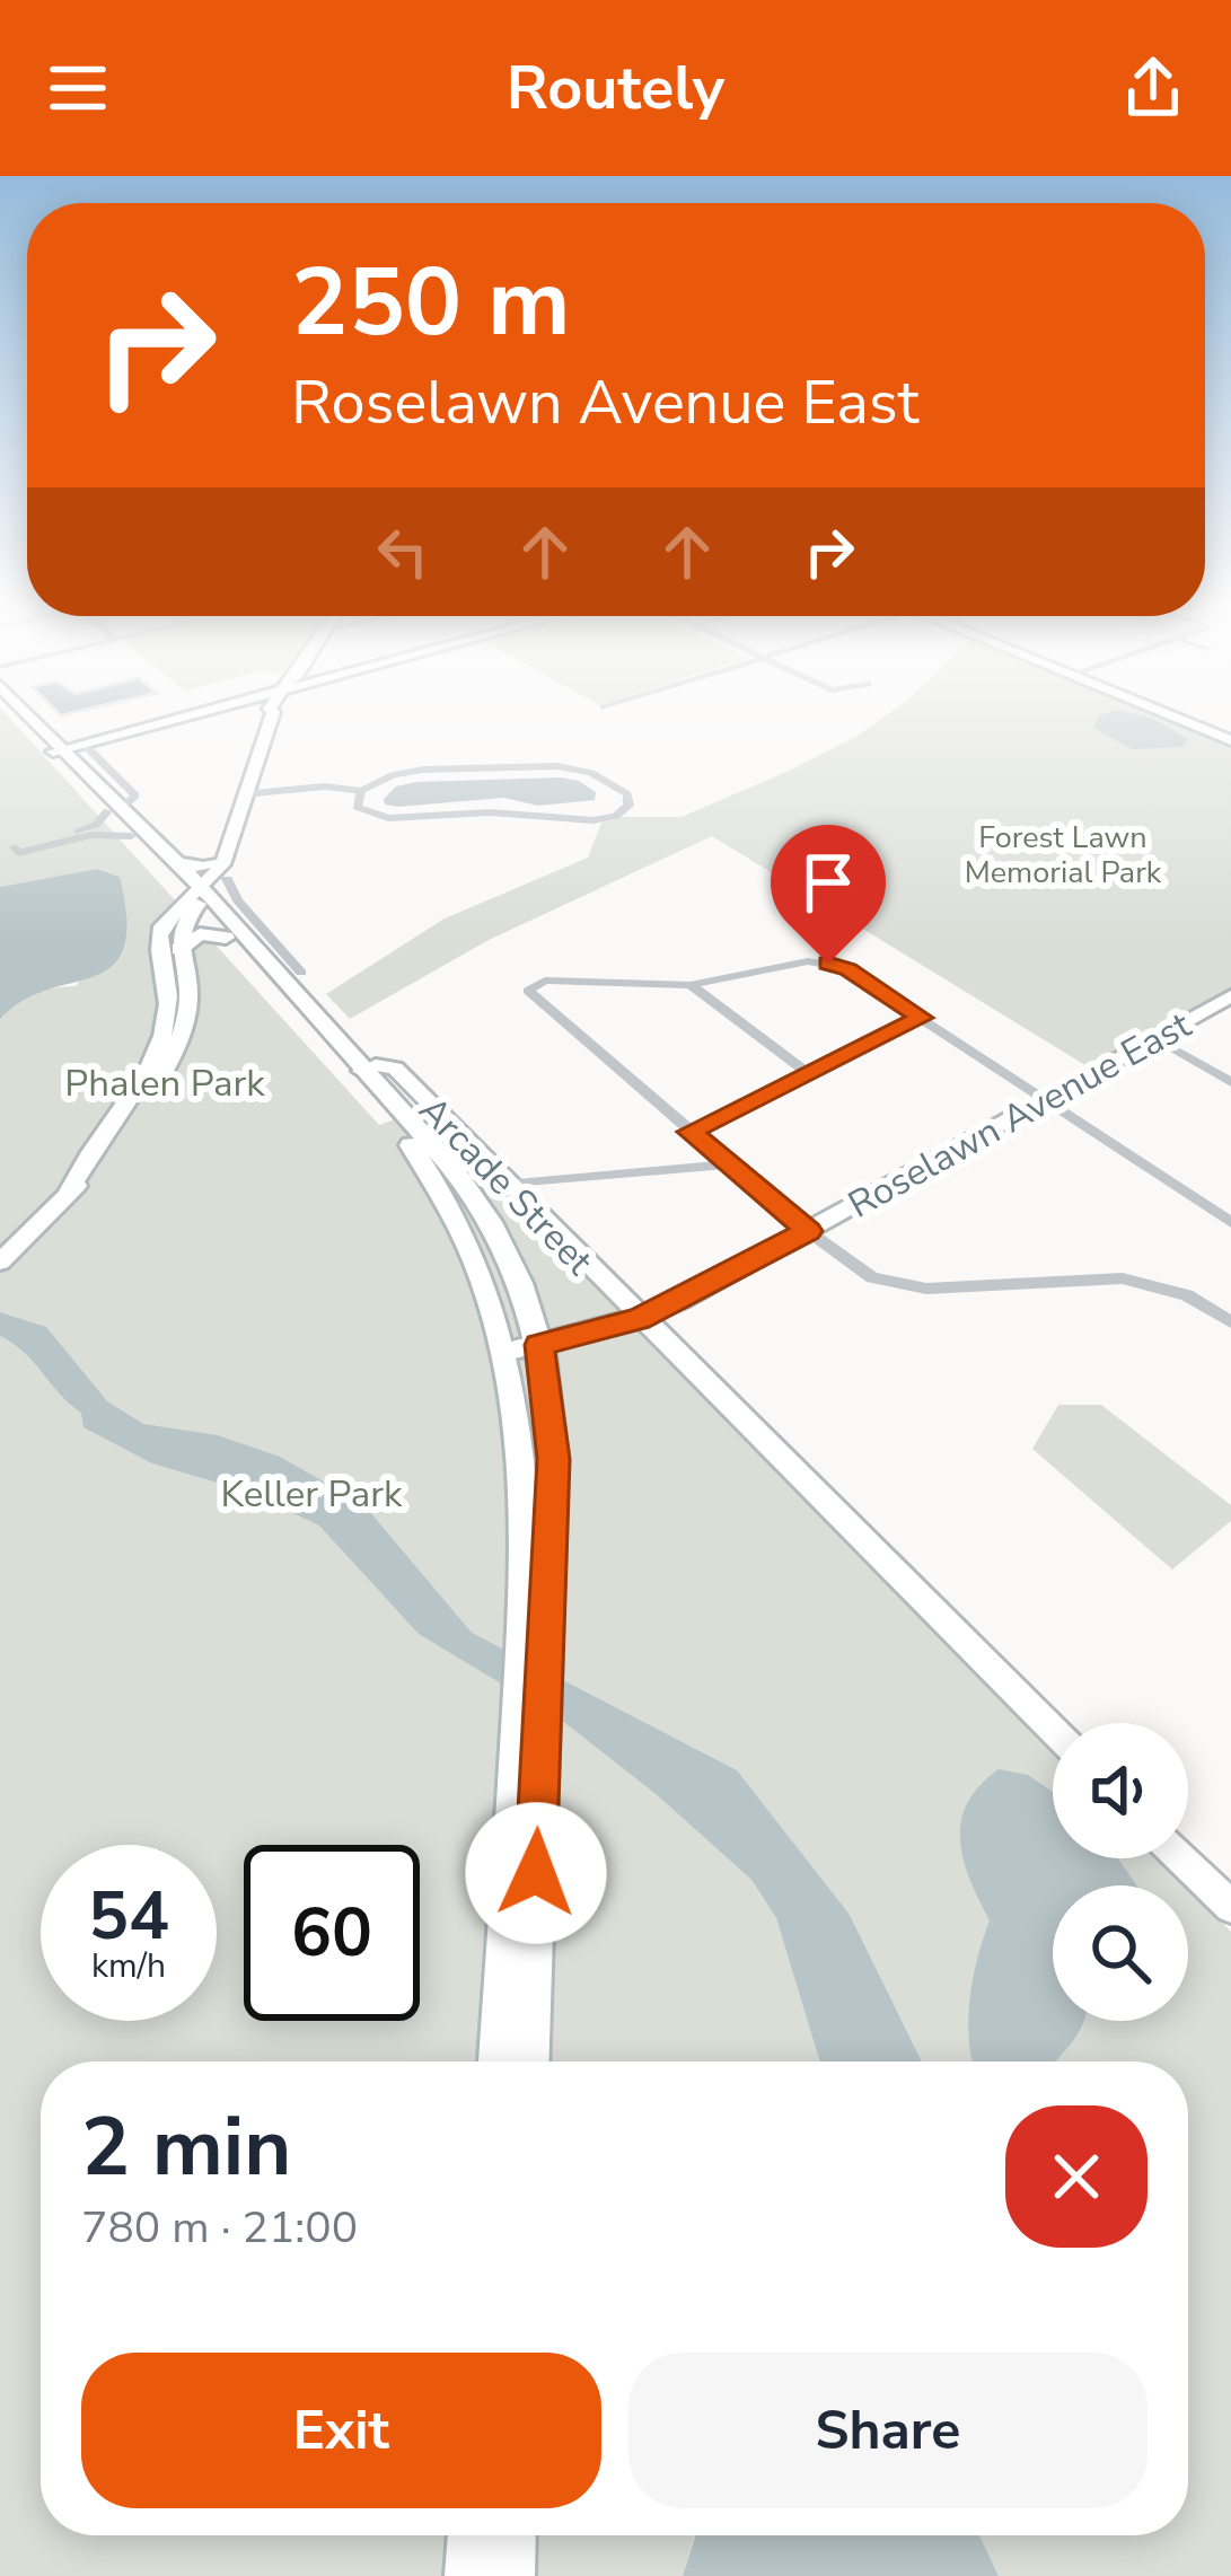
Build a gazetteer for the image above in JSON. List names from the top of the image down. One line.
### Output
{"streets":{"main road":["Arcade Street"],"street":["Roselawn Avenue East"]},"crossings":[["Roselawn Avenue East","Arcade Street"]],"parks":["Forest Lawn Memorial Park","Phalen Park","Keller Park"],"page":{"header":"Routely","turn":["250 m","Roselawn Avenue East"],"speed":"54 km/h","limit":"60","heading":["2 min","780 m · 21:00"],"buttons":["Exit","Share"]}}
